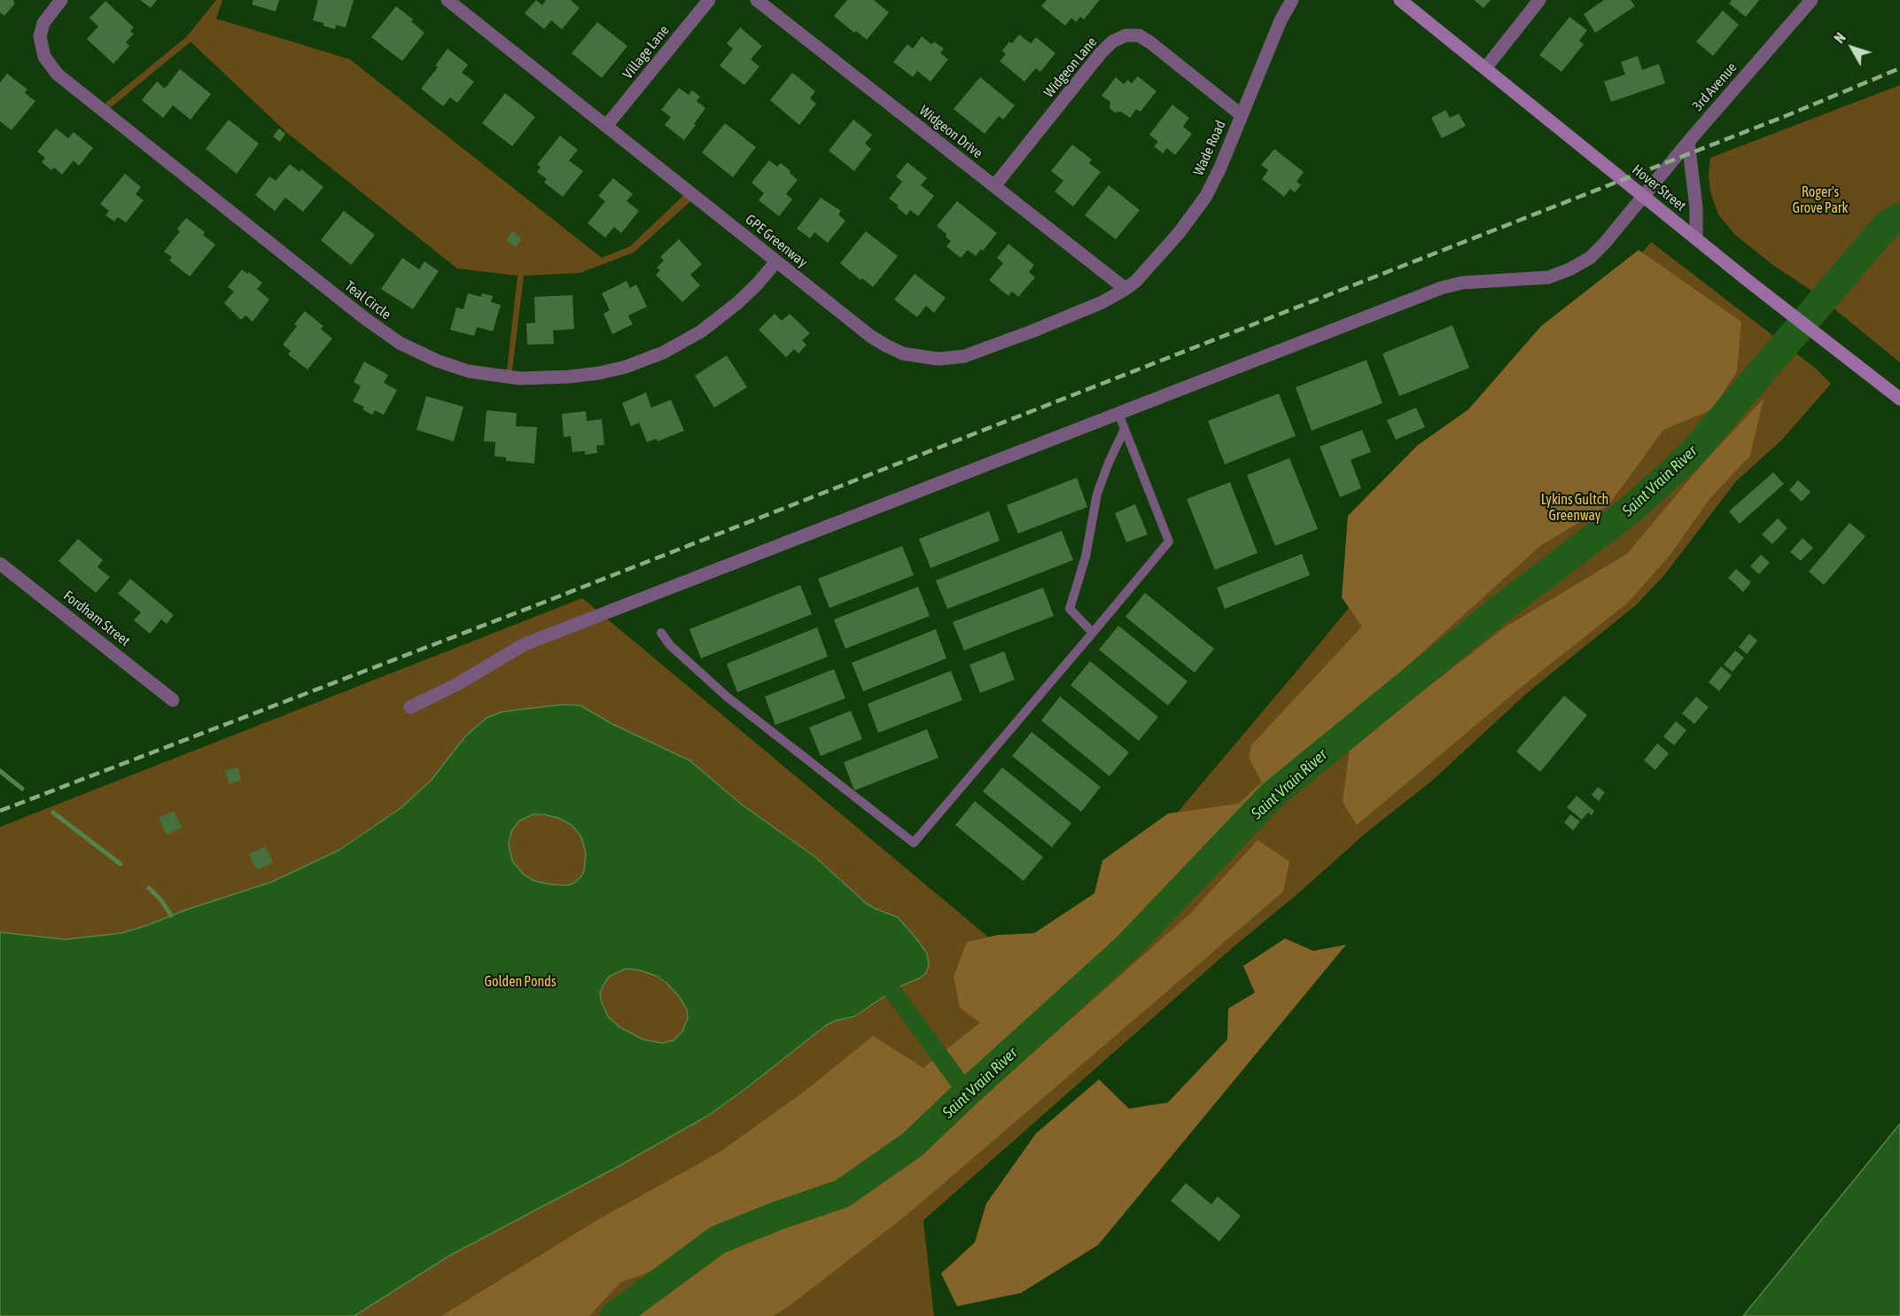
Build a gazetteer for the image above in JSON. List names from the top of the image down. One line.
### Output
{"streets":{"main road":["Hover Street"],"street":["Village Lane","Widgeon Lane","3rd Avenue","Widgeon Drive","Wade Road","GPE Greenway","Teal Circle","Fordham Street"]},"crossings":[["Village Lane","GPE Greenway"],["Widgeon Lane","Widgeon Drive"],["Widgeon Lane","Wade Road"],["3rd Avenue","Hover Street"],["Widgeon Drive","Wade Road"],["Widgeon Drive","GPE Greenway"],["Wade Road","GPE Greenway"],["GPE Greenway","Teal Circle"]],"water":["Saint Vrain River"],"parks":["Roger's Grove Park","Lykins Gultch Greenway","Golden Ponds"],"north":"top left"}
